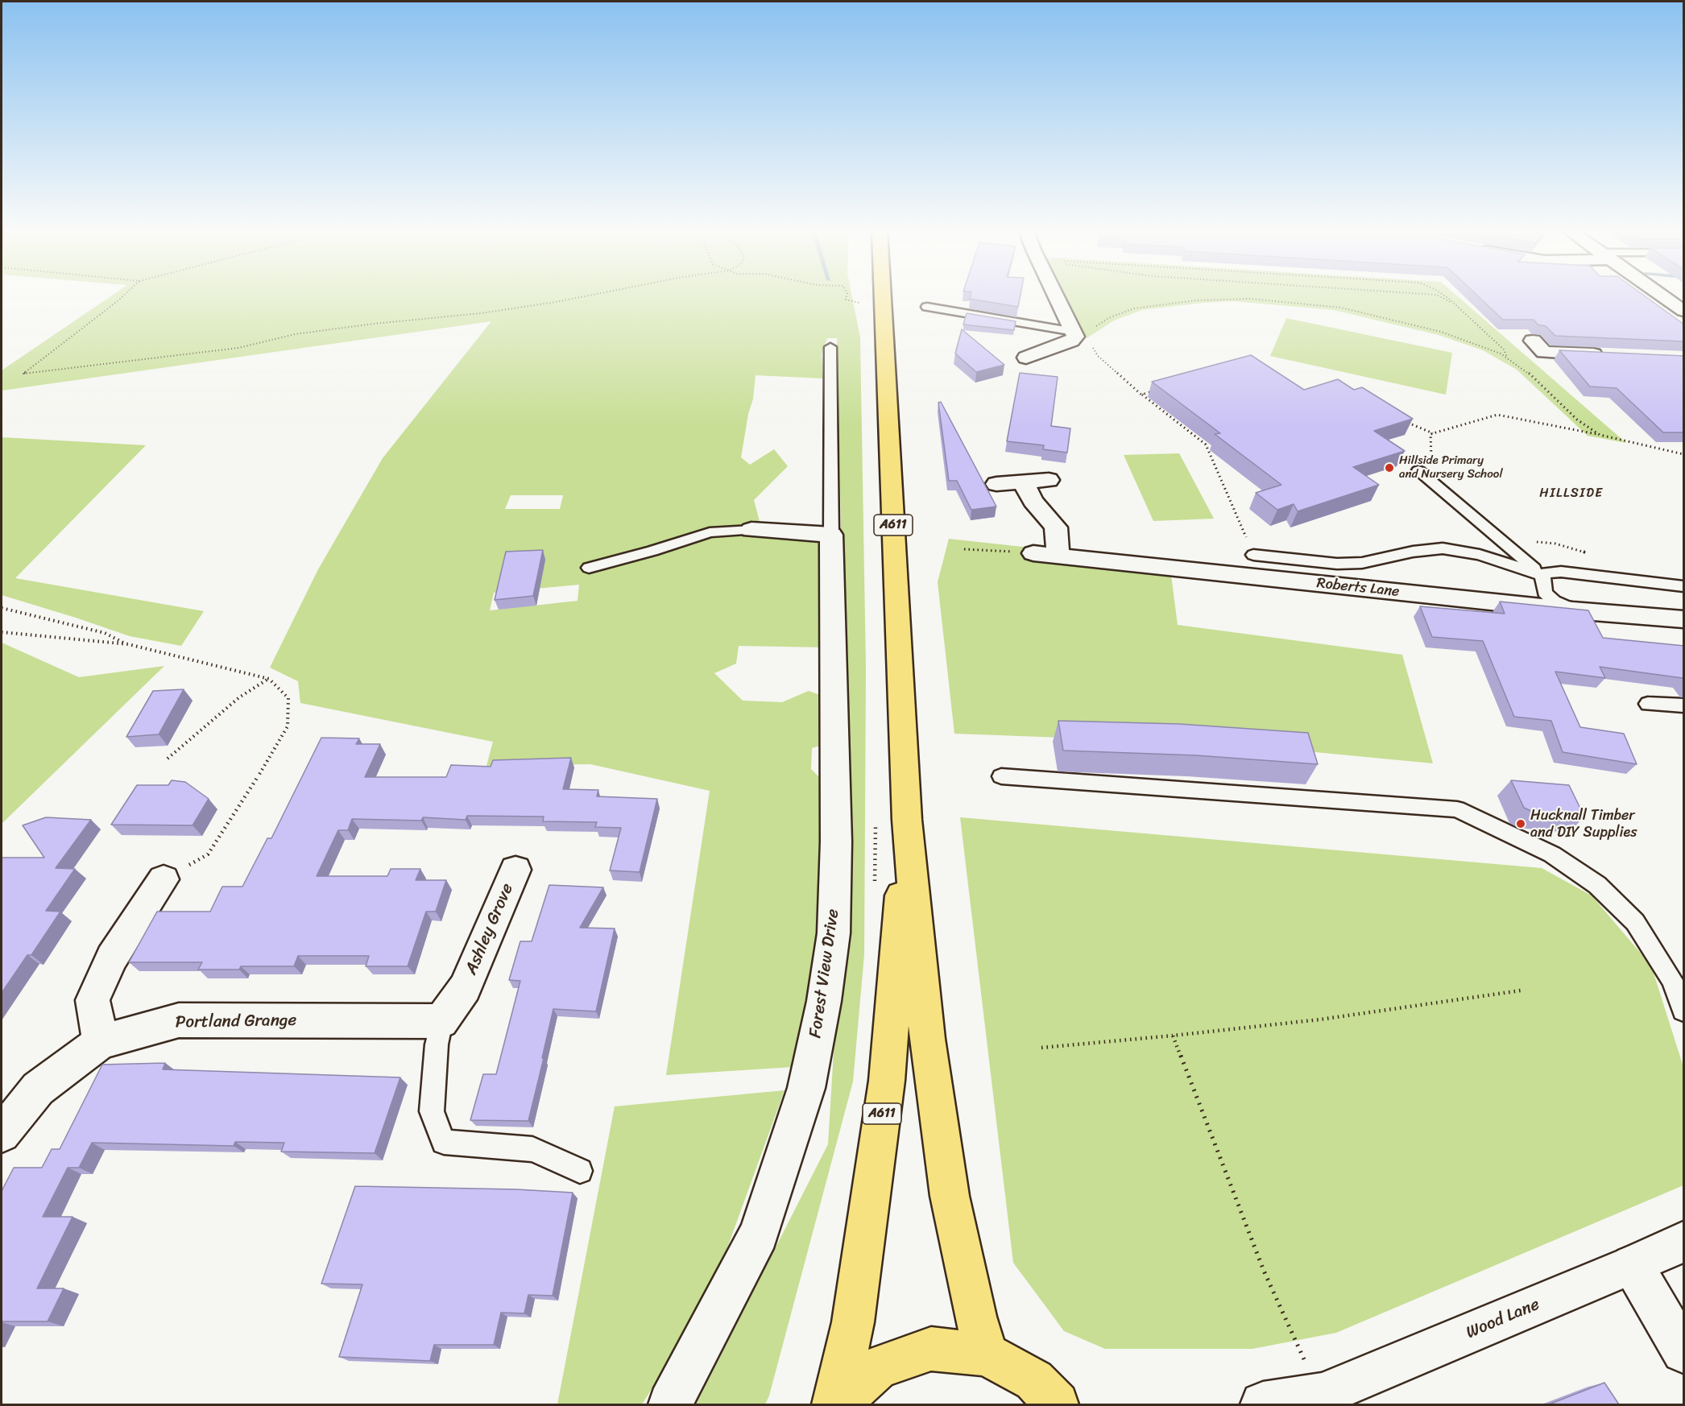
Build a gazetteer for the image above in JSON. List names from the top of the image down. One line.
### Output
{"streets":{"main road":["A611"],"street":["Roberts Lane","Ashley Grove","Forest View Drive","Portland Grange","Wood Lane"]},"crossings":[["Ashley Grove","Portland Grange"]],"districts":["HILLSIDE"],"places":["Hillside Primary and Nursery School","Hucknall Timber and DIY Supplies"]}
